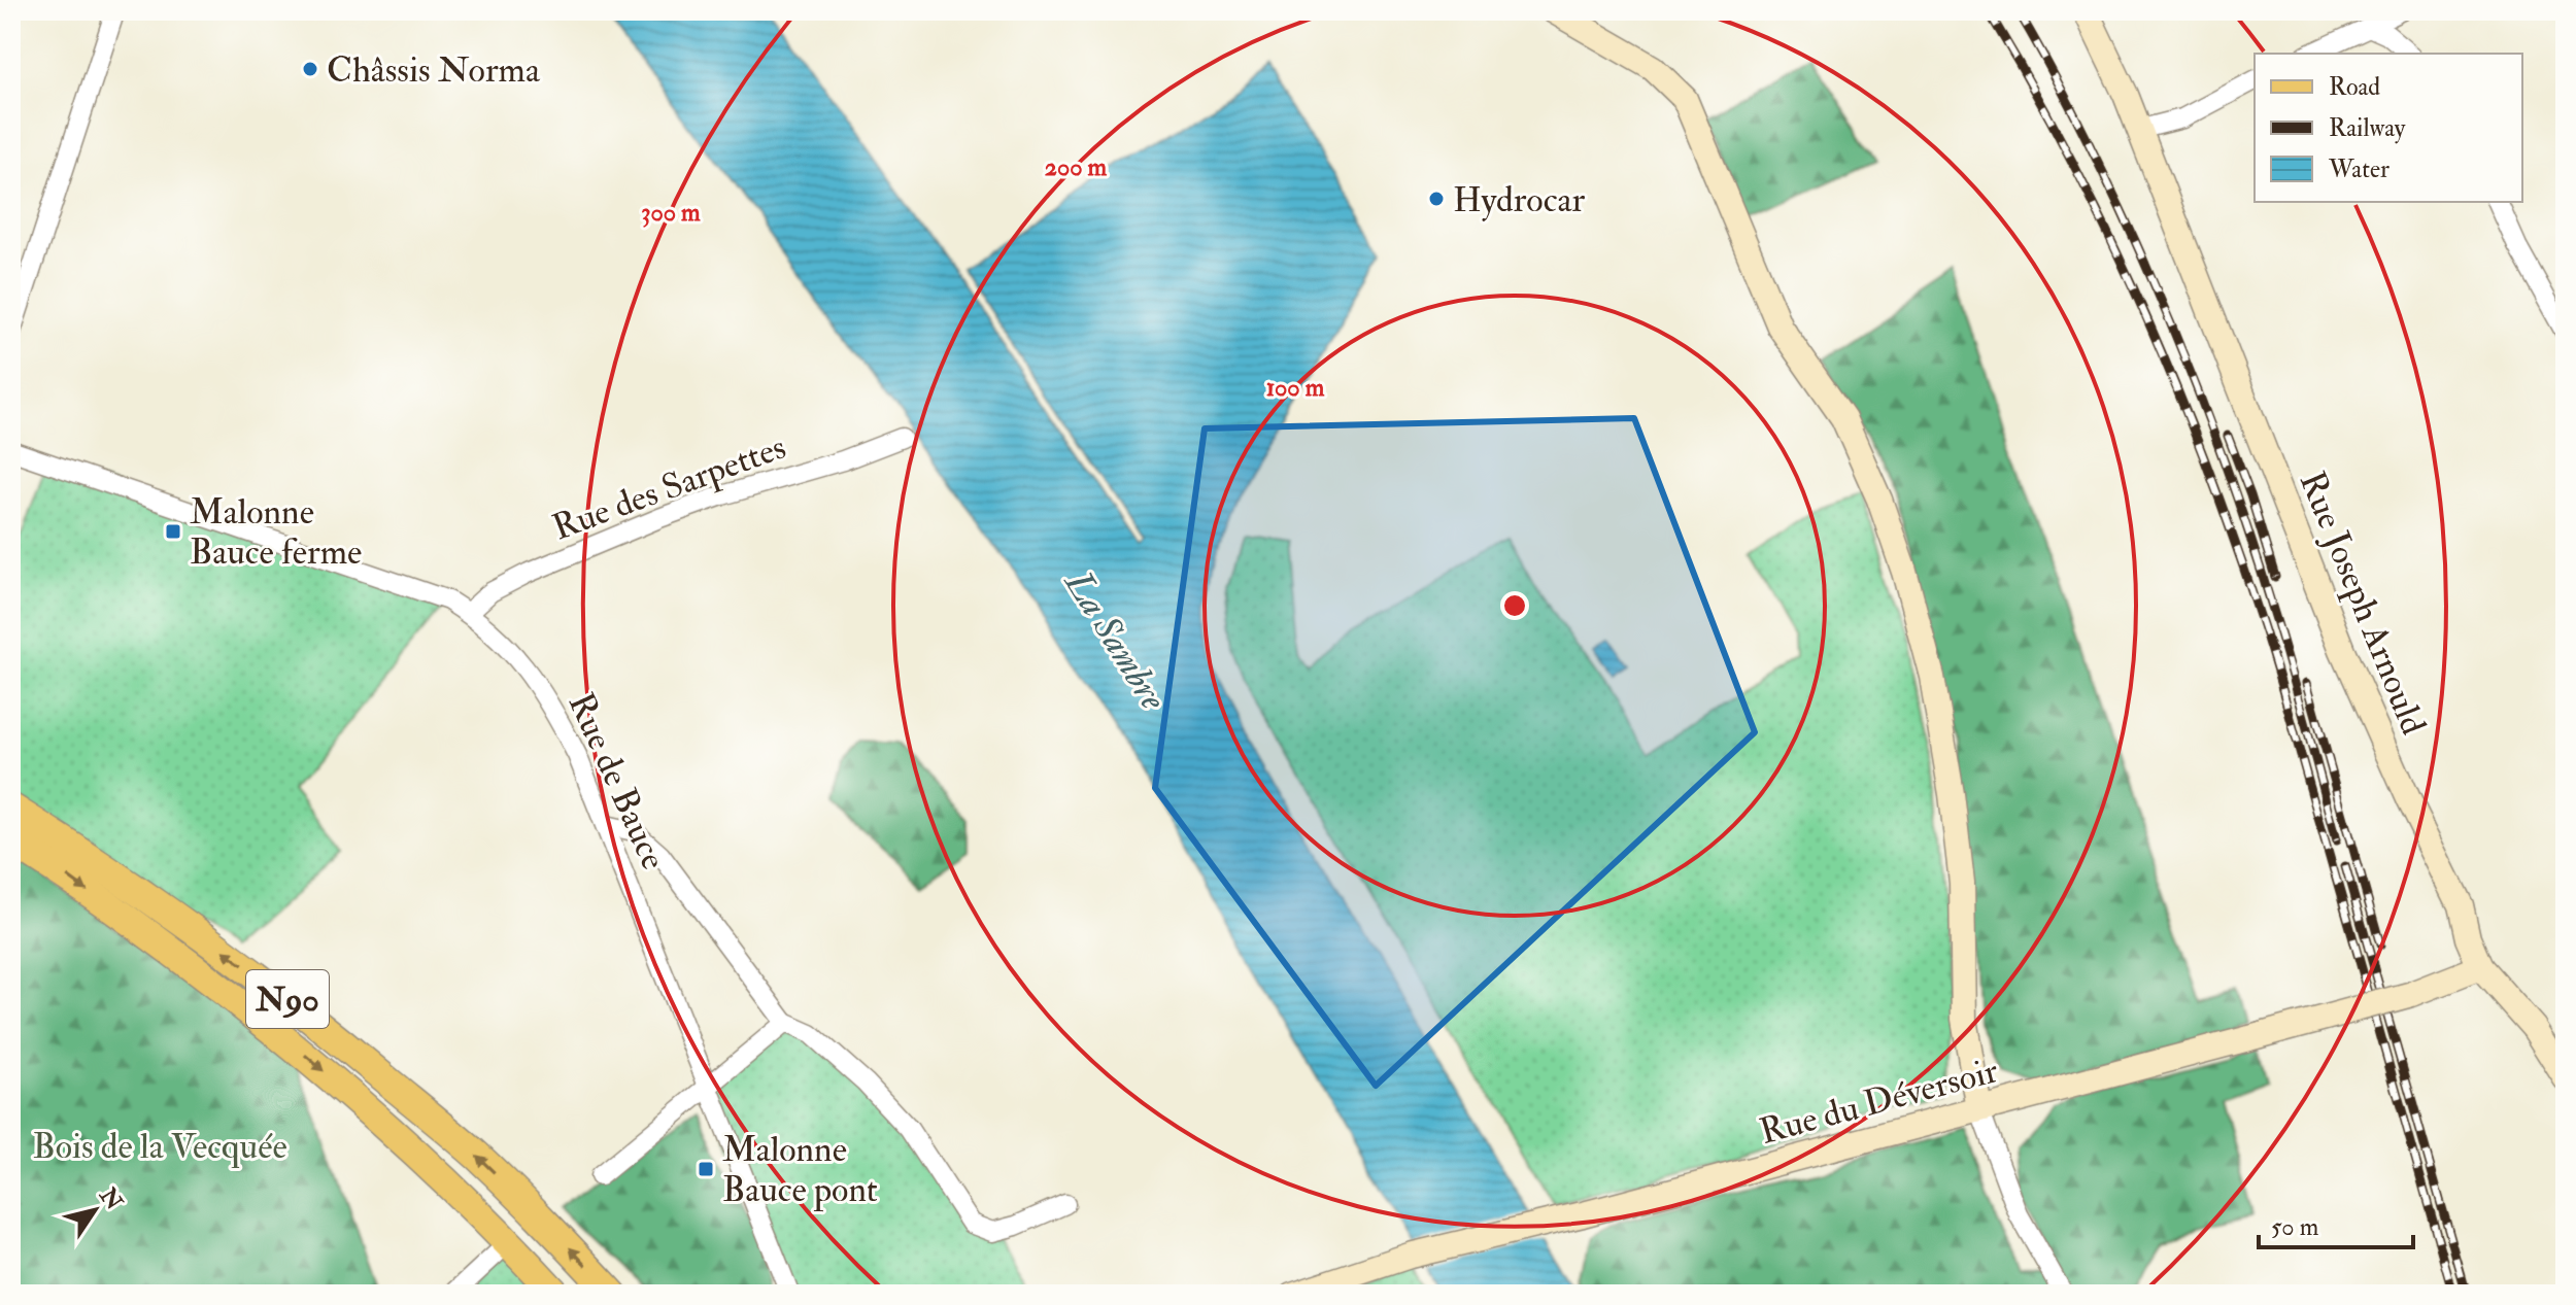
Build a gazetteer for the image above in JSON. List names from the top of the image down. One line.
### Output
{"streets":{"main road":["N90"],"street":["Rue des Sarpettes","Rue Joseph Arnould","Rue de Bauce","Rue du Déversoir"]},"crossings":[["Rue des Sarpettes","Rue de Bauce"],["Rue Joseph Arnould","Rue du Déversoir"]],"water":["La Sambre"],"parks":["Bois de la Vecquée"],"places":{"other":["Châssis Norma","Hydrocar"],"transit":["Malonne Bauce ferme","Malonne Bauce pont"]},"legend":["Road","Railway","Water"],"scale_bar":"50 m","north":"top right","rings":["200 m","300 m","100 m"]}
